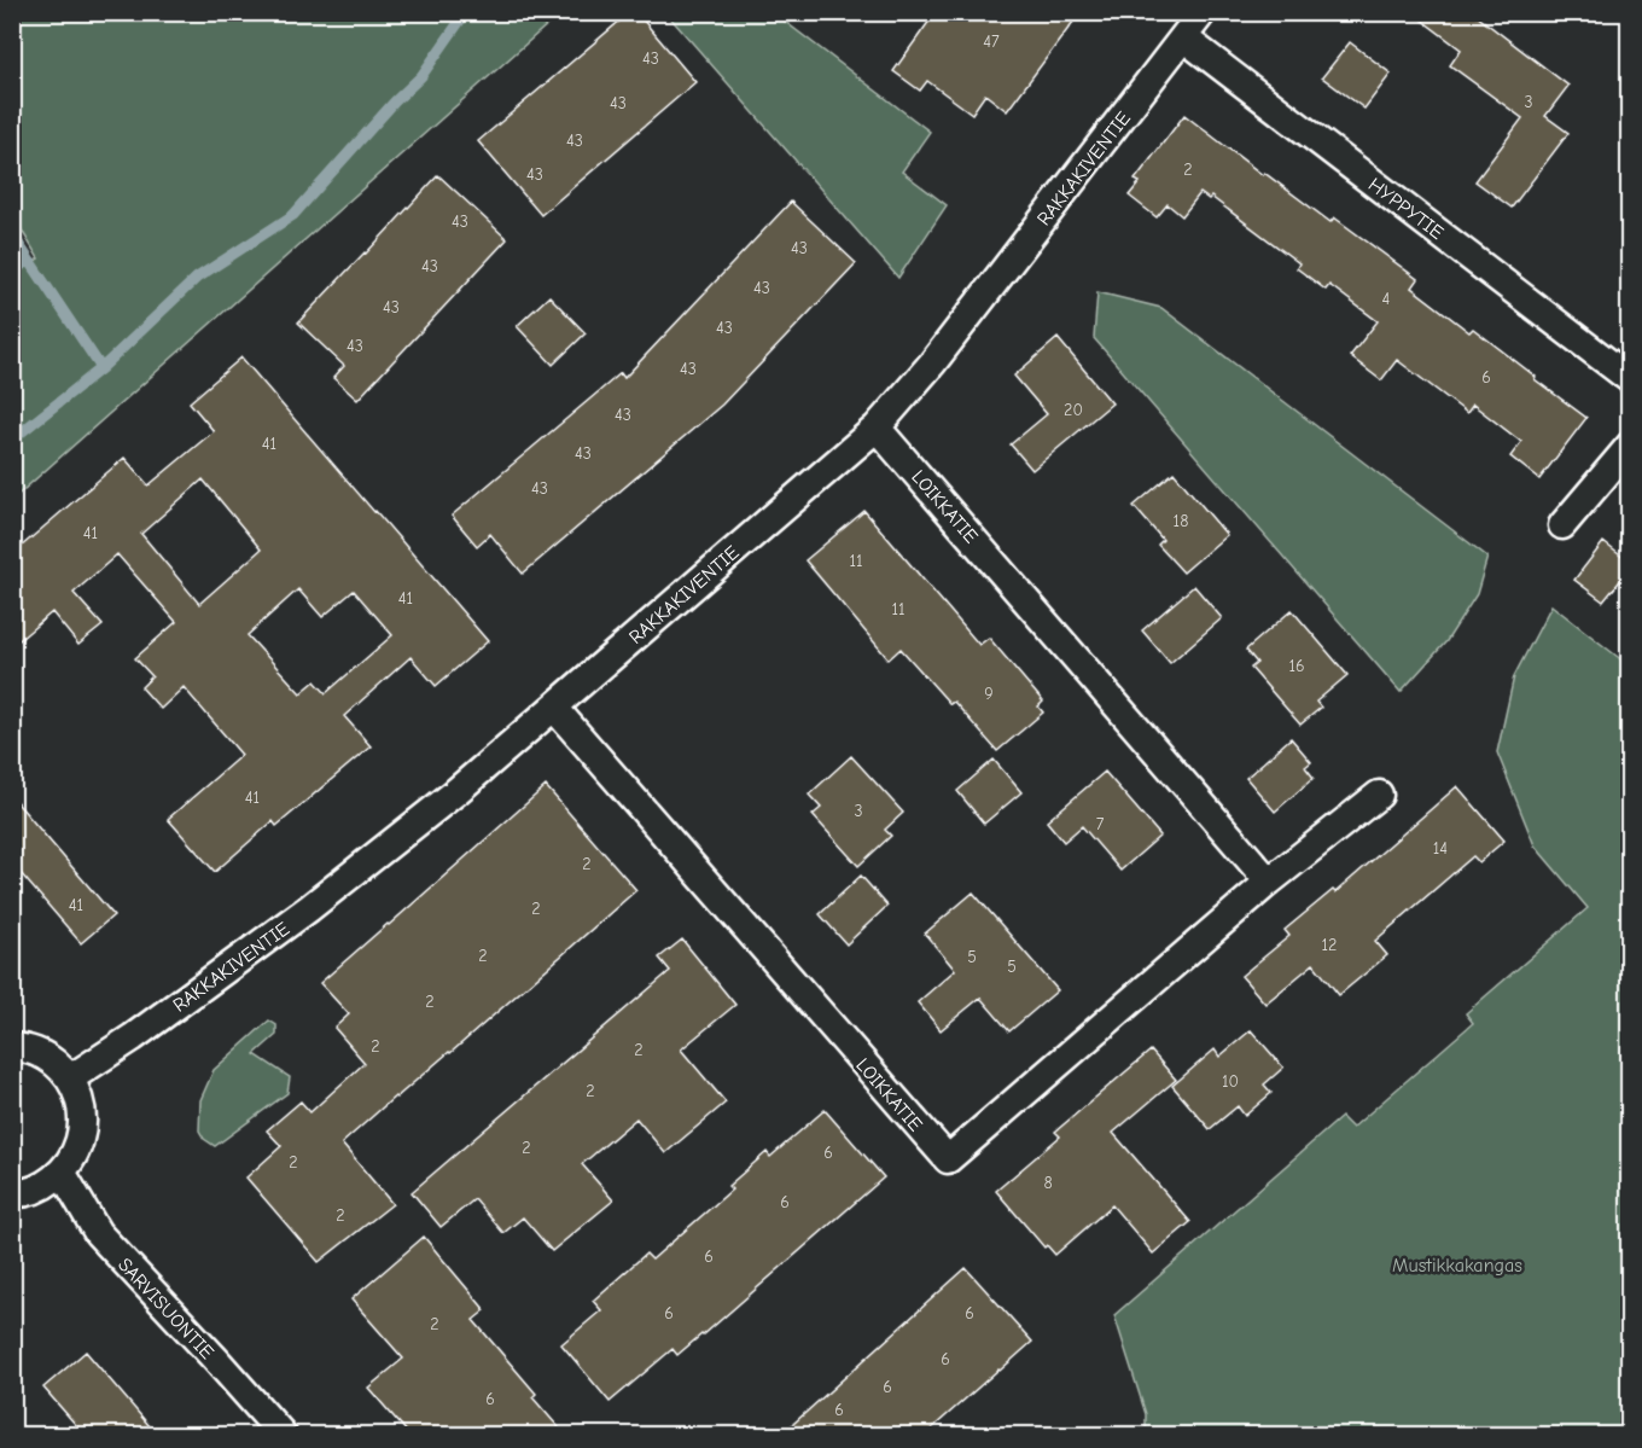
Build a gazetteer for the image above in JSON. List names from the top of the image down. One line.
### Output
{"streets":{"street":["RAKKAKIVENTIE","HYPPYTIE","LOIKKATIE","SARVISUONTIE"]},"crossings":[["RAKKAKIVENTIE","HYPPYTIE"],["RAKKAKIVENTIE","LOIKKATIE"]],"parks":["Mustikkakangas"],"house_numbers":["47","43","3","43","43","2","43","43","43","43","43","4","43","43","43","43","6","20","43","41","43","43","18","41","11","41","11","16","9","41","3","7","14","2","41","2","12","2","5","5","2","2","2","10","2","2","6","2","8","6","2","6","6","6","2","6","6","6","6"]}
